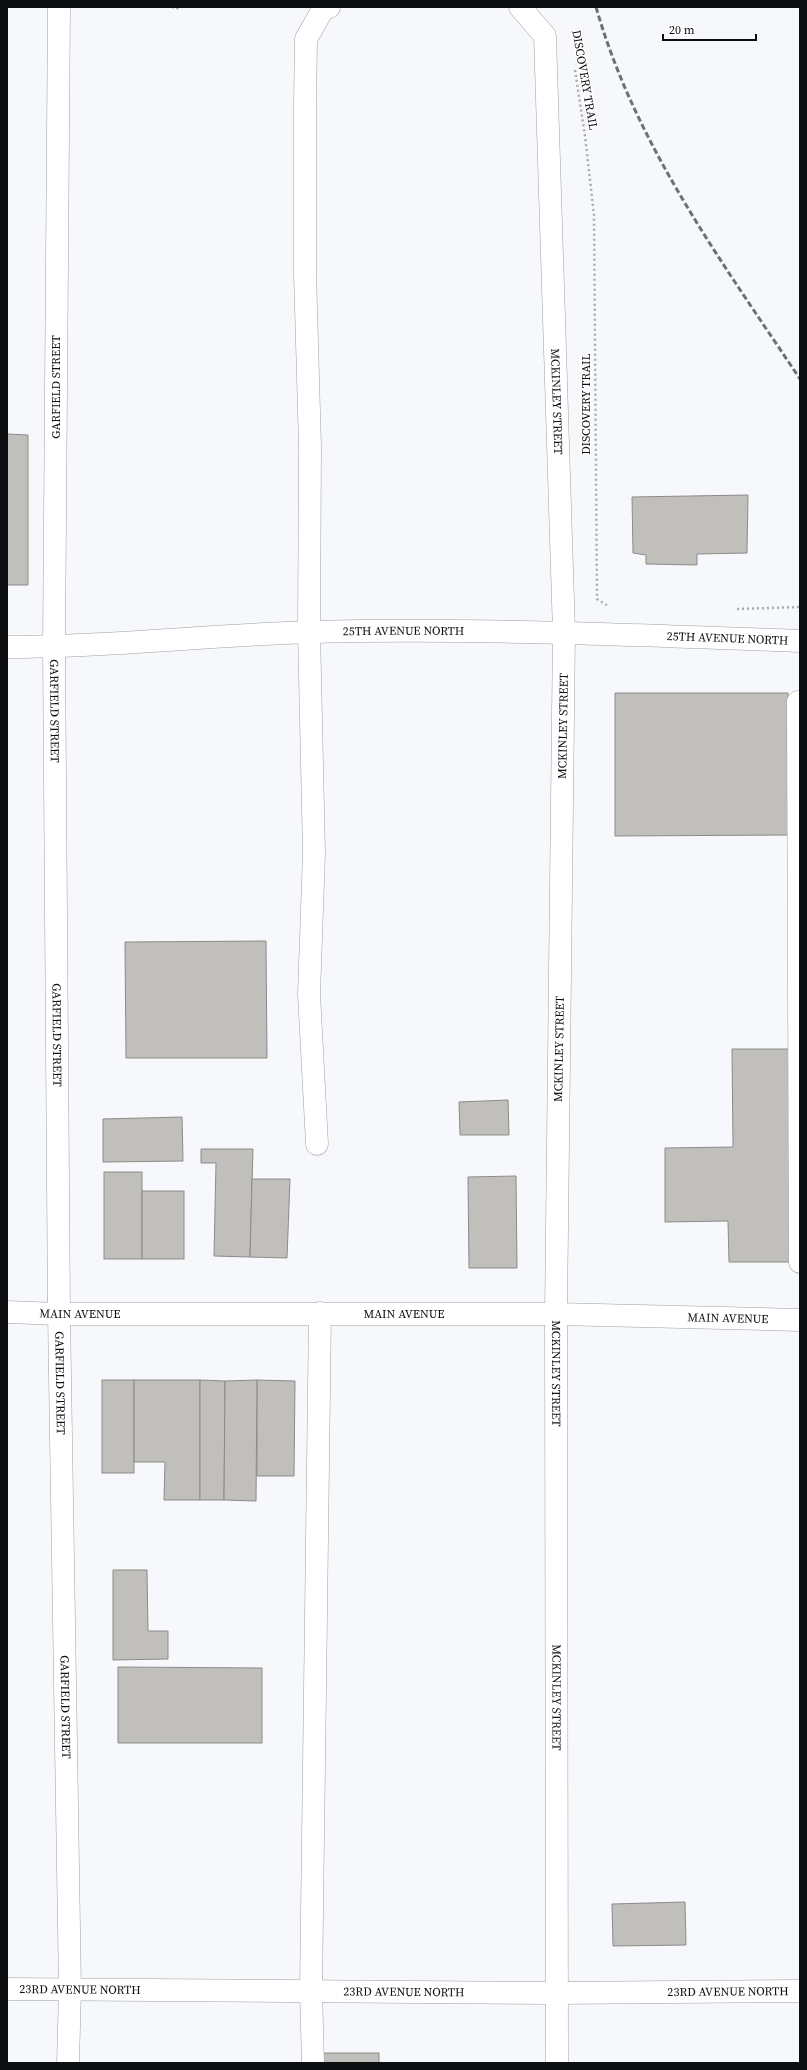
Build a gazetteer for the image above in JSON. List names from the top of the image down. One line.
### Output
{"streets":{"street":["GARFIELD STREET","MCKINLEY STREET","25TH AVENUE NORTH","MAIN AVENUE","23RD AVENUE NORTH"],"path":["DISCOVERY TRAIL"]},"crossings":[["GARFIELD STREET","25TH AVENUE NORTH"],["GARFIELD STREET","MAIN AVENUE"],["GARFIELD STREET","23RD AVENUE NORTH"],["MCKINLEY STREET","25TH AVENUE NORTH"],["MCKINLEY STREET","MAIN AVENUE"],["MCKINLEY STREET","23RD AVENUE NORTH"]],"scale_bar":"20 m"}
